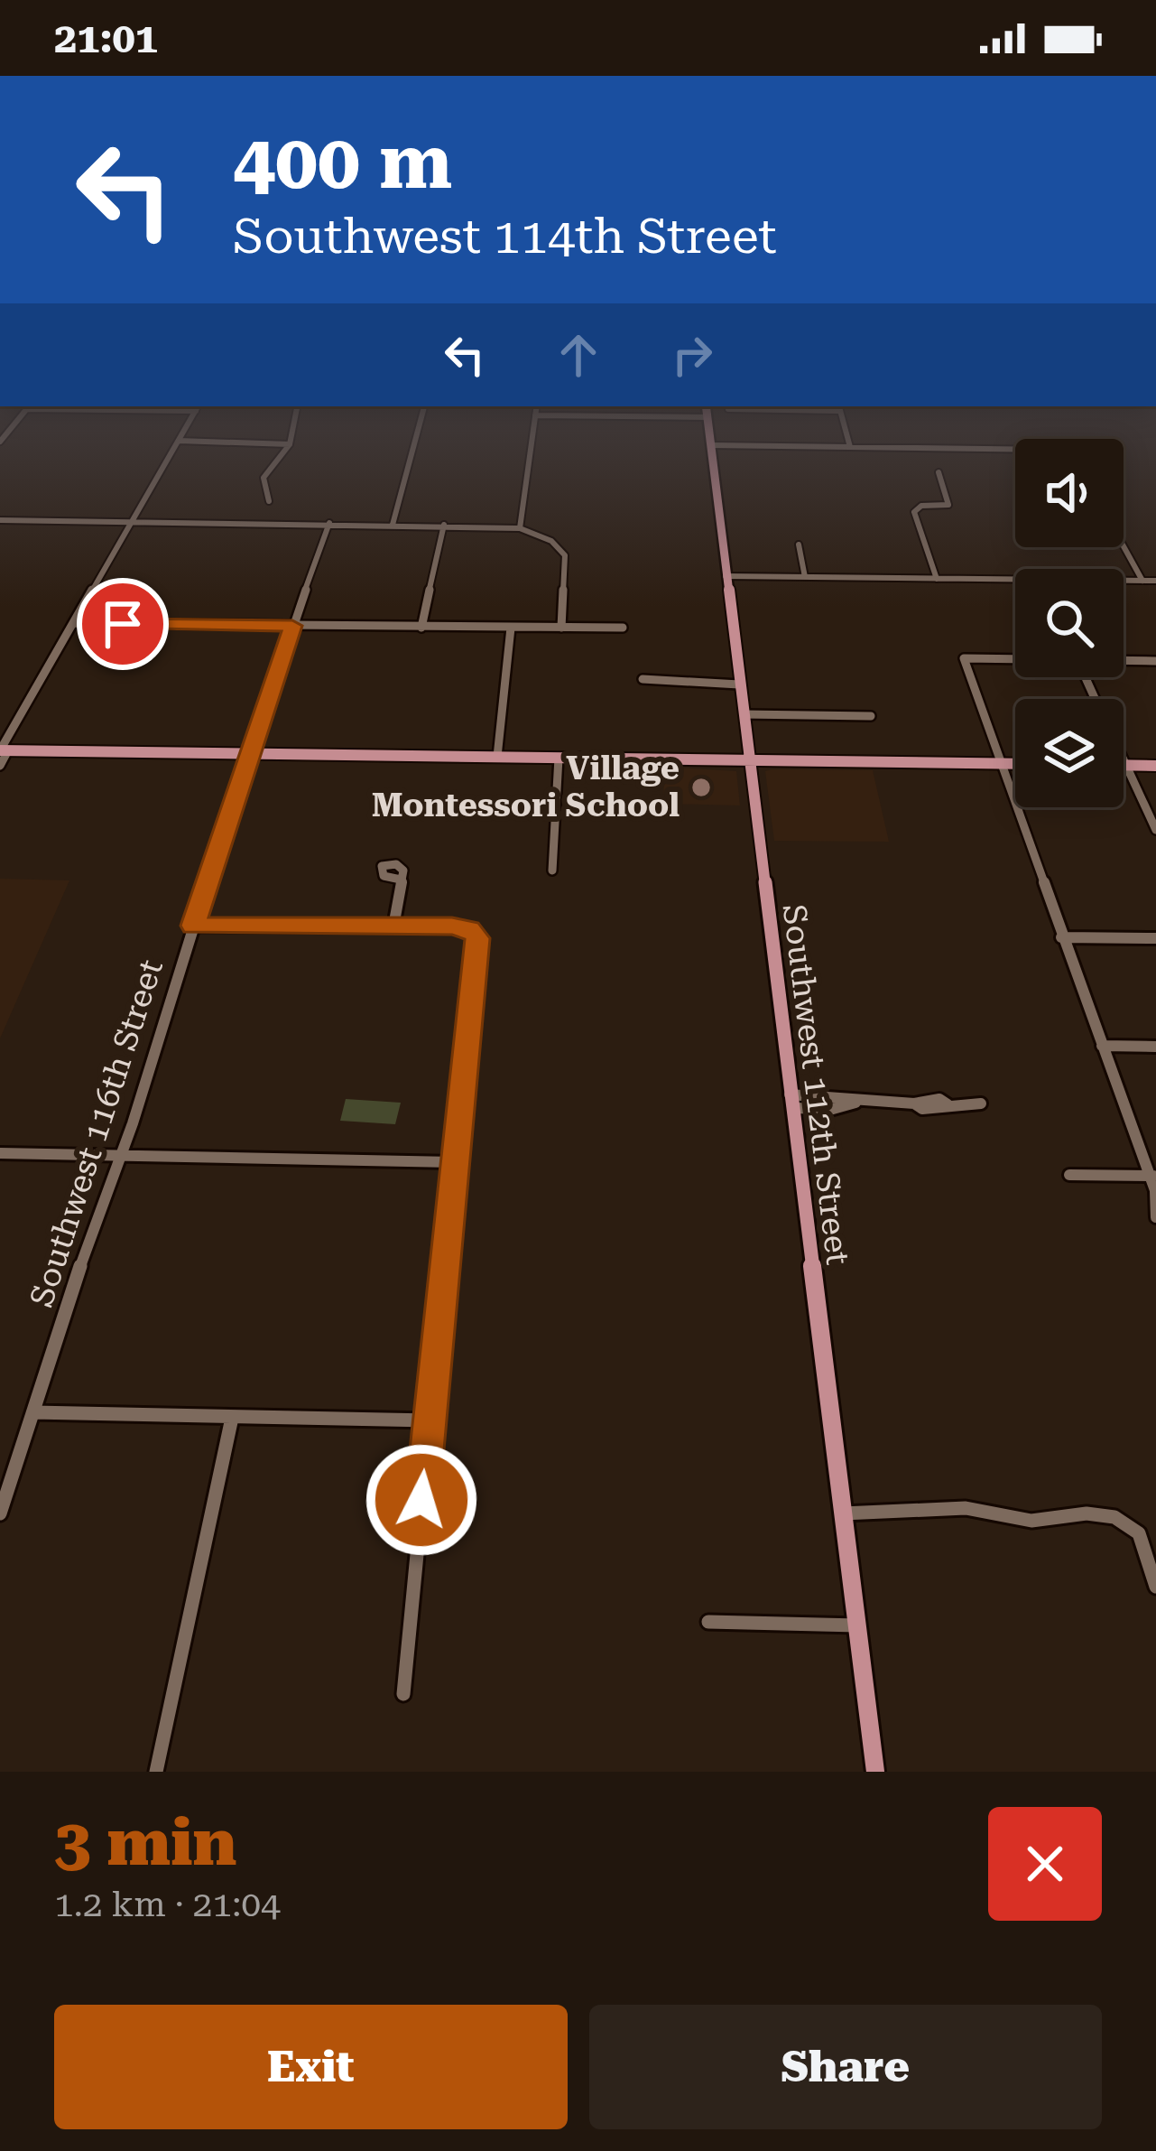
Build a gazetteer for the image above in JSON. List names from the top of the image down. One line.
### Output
{"streets":{"main road":["Southwest 112th Street"],"street":["Southwest 116th Street"]},"places":["Village Montessori School"],"page":{"status":"21:01","turn":["400 m","Southwest 114th Street"],"heading":["3 min","1.2 km · 21:04"],"buttons":["Exit","Share"]}}
